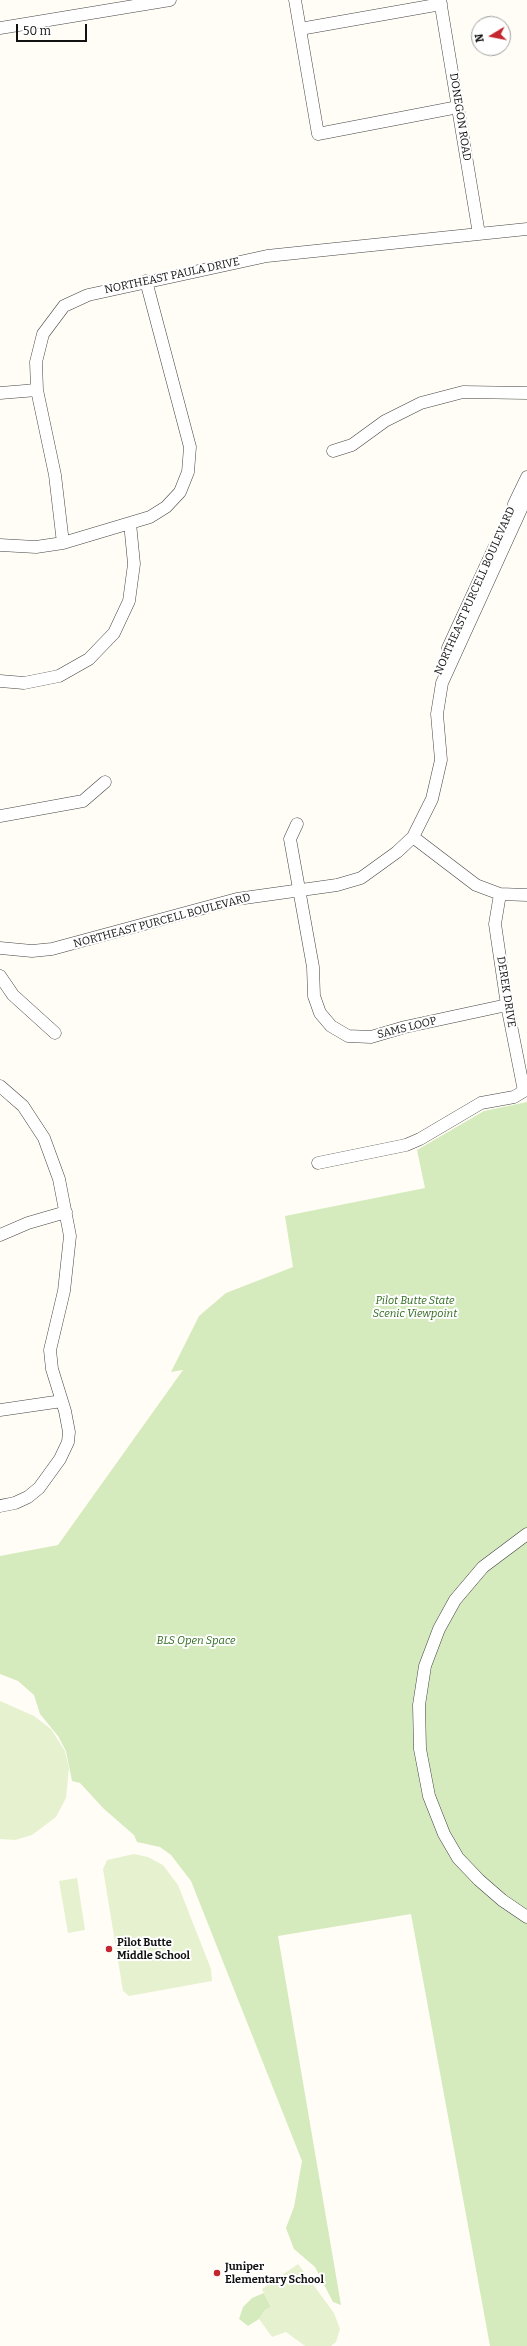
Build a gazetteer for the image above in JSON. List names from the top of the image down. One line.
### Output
{"streets":{"street":["DONEGON ROAD","NORTHEAST PAULA DRIVE","NORTHEAST PURCELL BOULEVARD","DEREK DRIVE","SAMS LOOP"]},"crossings":[["DONEGON ROAD","NORTHEAST PAULA DRIVE"],["NORTHEAST PURCELL BOULEVARD","SAMS LOOP"],["DEREK DRIVE","SAMS LOOP"]],"parks":["Pilot Butte State Scenic Viewpoint","BLS Open Space"],"places":["Pilot Butte Middle School","Juniper Elementary School"],"scale_bar":"50 m","north":"left"}
